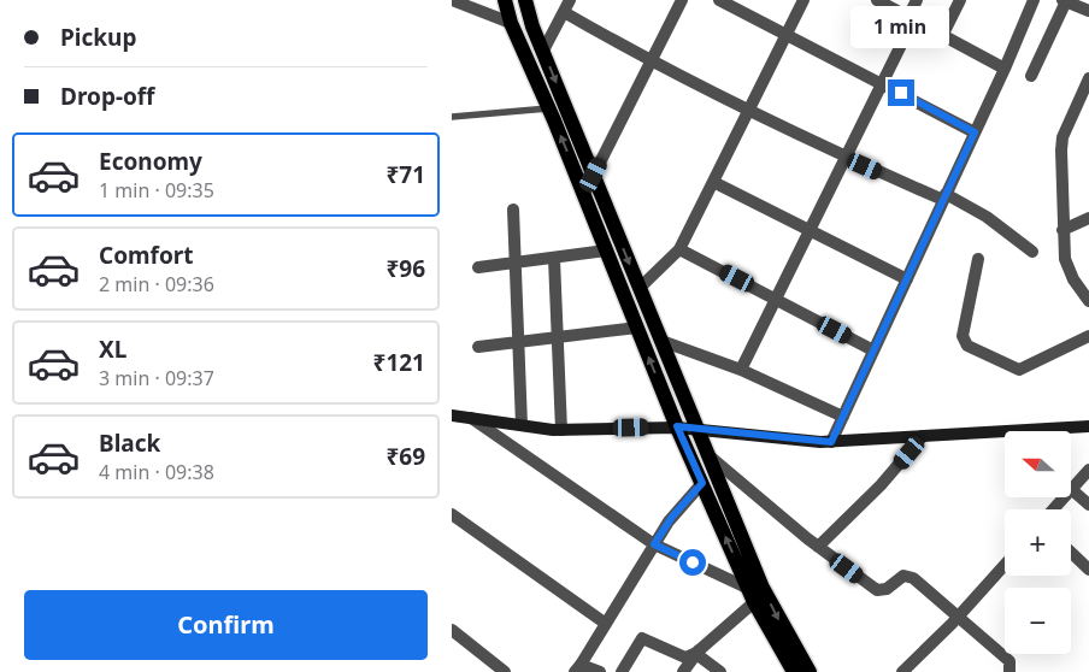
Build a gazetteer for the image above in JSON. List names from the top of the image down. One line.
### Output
{"north":"left","page":{"banner":["Pickup","Drop-off"],"bubble":"1 min","list":[{"name":"Economy","note":"1 min · 09:35","value":"₹71"},{"name":"Comfort","note":"2 min · 09:36","value":"₹96"},{"name":"XL","note":"3 min · 09:37","value":"₹121"},{"name":"Black","note":"4 min · 09:38","value":"₹69"}],"map_buttons":["+","−"],"buttons":"Confirm"}}
